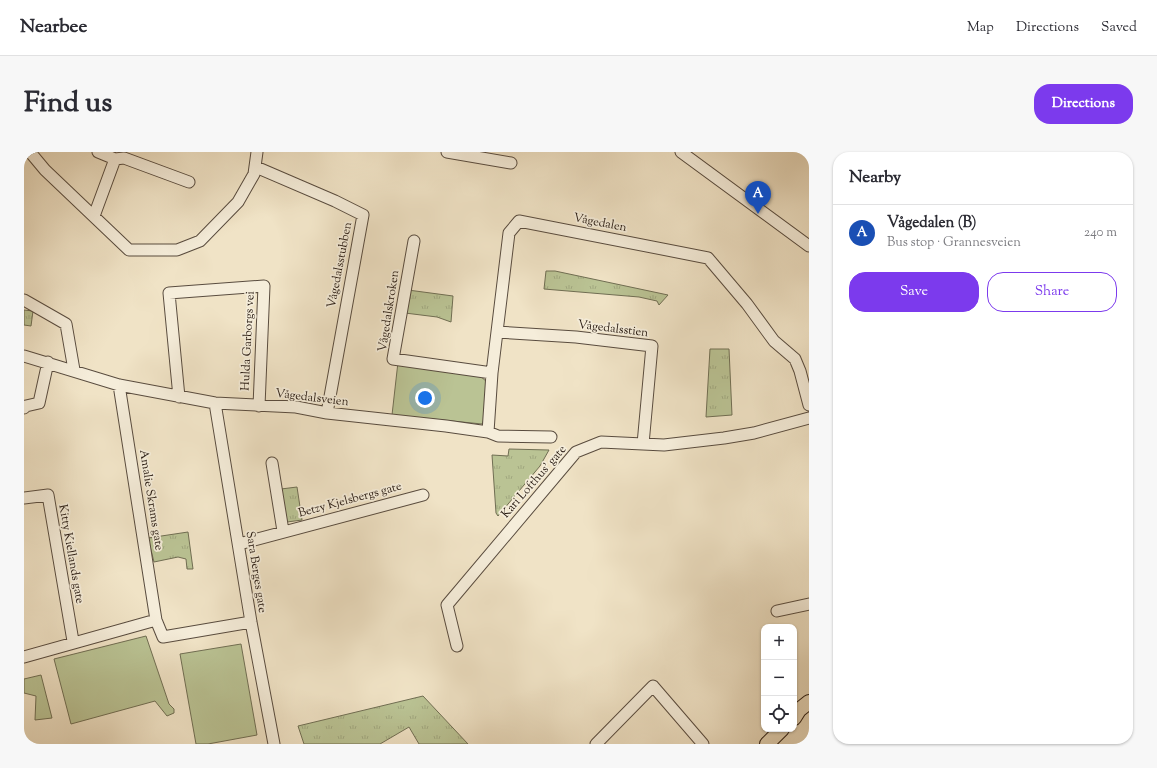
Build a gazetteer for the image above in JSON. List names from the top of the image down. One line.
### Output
{"streets":{"street":["Vågedalen","Vågedalsstubben","Vågedalskroken","Vågedalsstien","Hulda Garborgs vei","Vågedalsveien","Kari Lofthus' gate","Amalie Skrams gate","Betzy Kjelsbergs gate","Kitty Kiellands gate","Sara Berges gate"]},"crossings":[["Vågedalen","Vågedalskroken"],["Vågedalen","Vågedalsstien"],["Vågedalen","Vågedalsveien"],["Vågedalsstubben","Vågedalsveien"],["Vågedalsstien","Kari Lofthus' gate"],["Hulda Garborgs vei","Vågedalsveien"],["Vågedalsveien","Amalie Skrams gate"],["Vågedalsveien","Sara Berges gate"],["Betzy Kjelsbergs gate","Sara Berges gate"]],"page":{"header":"Nearbee","nav":["Map","Directions","Saved"],"title":"Find us","buttons":["Directions",["Save","Share"]],"heading":"Nearby","pins":"A","list":[{"mark":"A","name":"Vågedalen (B)","note":"Bus stop · Grannesveien","value":"240 m"}],"map_buttons":["+","−"]}}
